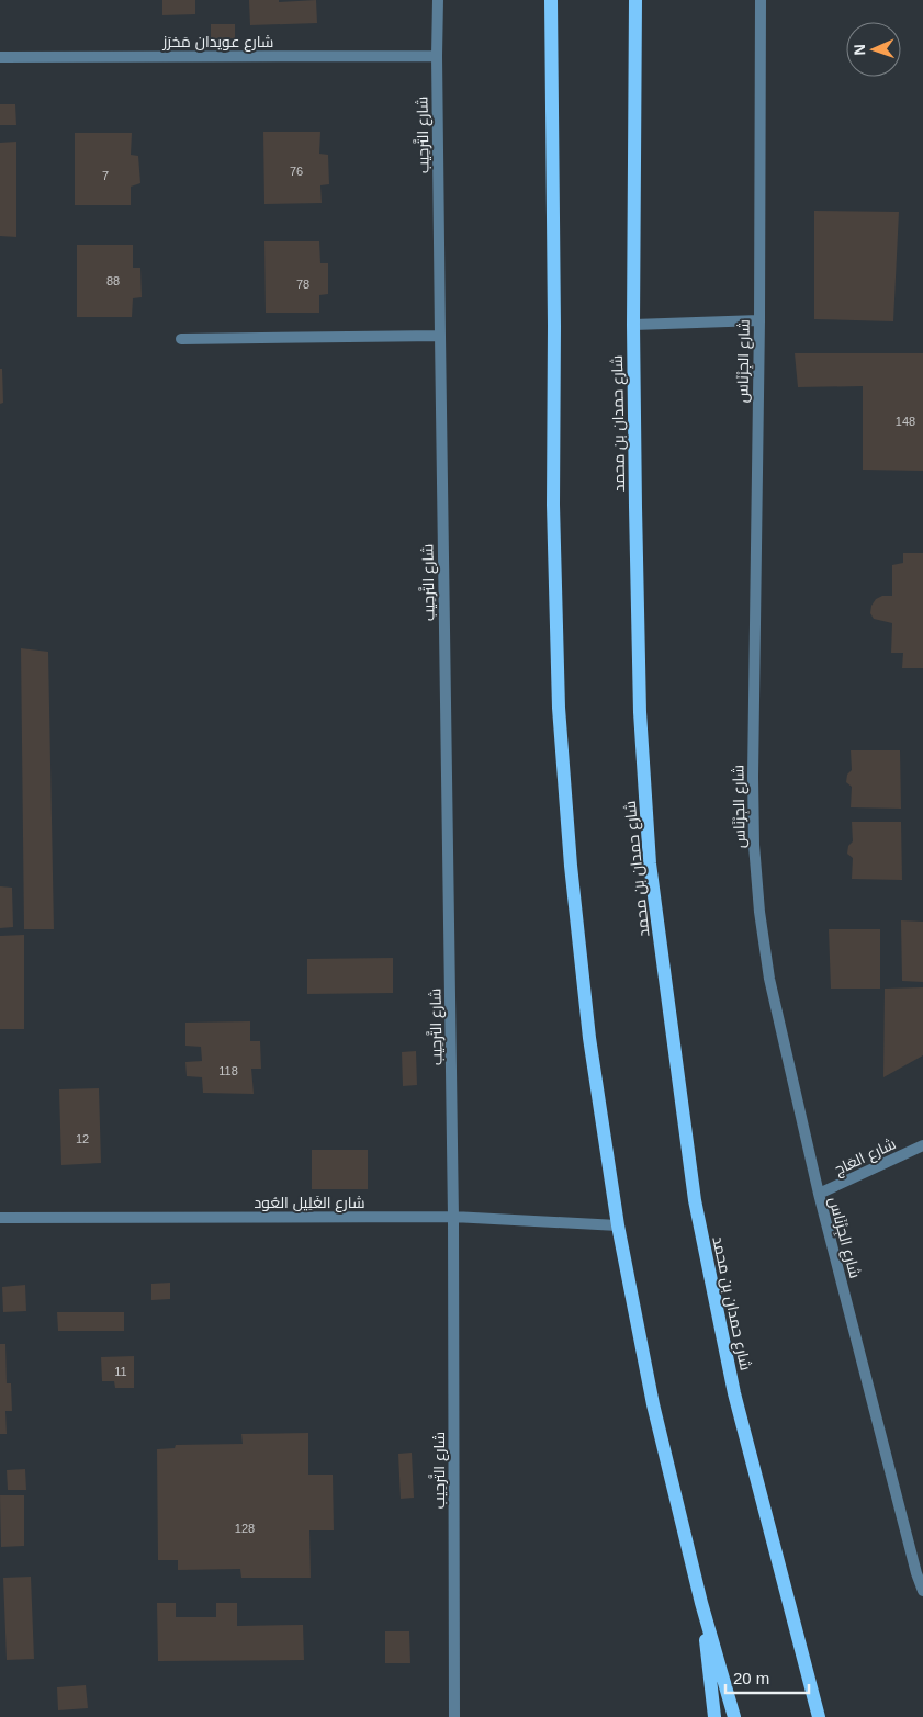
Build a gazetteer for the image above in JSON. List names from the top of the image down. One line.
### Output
{"streets":{"main road":["شارع حمدان بن محمد"],"street":["شارع عويدان مَخرَز","شارع التَّرحِيب","شارع الجِرْنَاس","شارع العَاج","شارع الغَلِيل العُود"]},"crossings":[["شارع عويدان مَخرَز","شارع التَّرحِيب"],["شارع التَّرحِيب","شارع الغَلِيل العُود"],["شارع الجِرْنَاس","شارع العَاج"]],"house_numbers":["76","7","88","78","148","118","12","11","128"],"scale_bar":"20 m","north":"left"}
